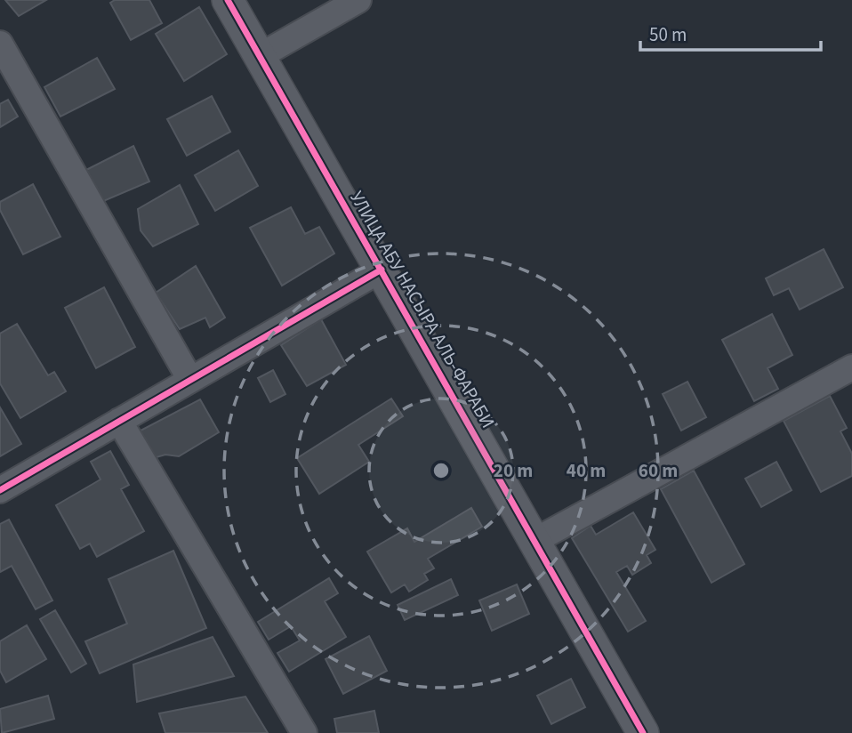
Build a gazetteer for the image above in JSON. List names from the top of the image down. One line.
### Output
{"streets":{"street":["УЛИЦА АБУ НАСЫРА АЛЬ-ФАРАБИ"]},"scale_bar":"50 m","rings":["20 m","40 m","60 m"]}
